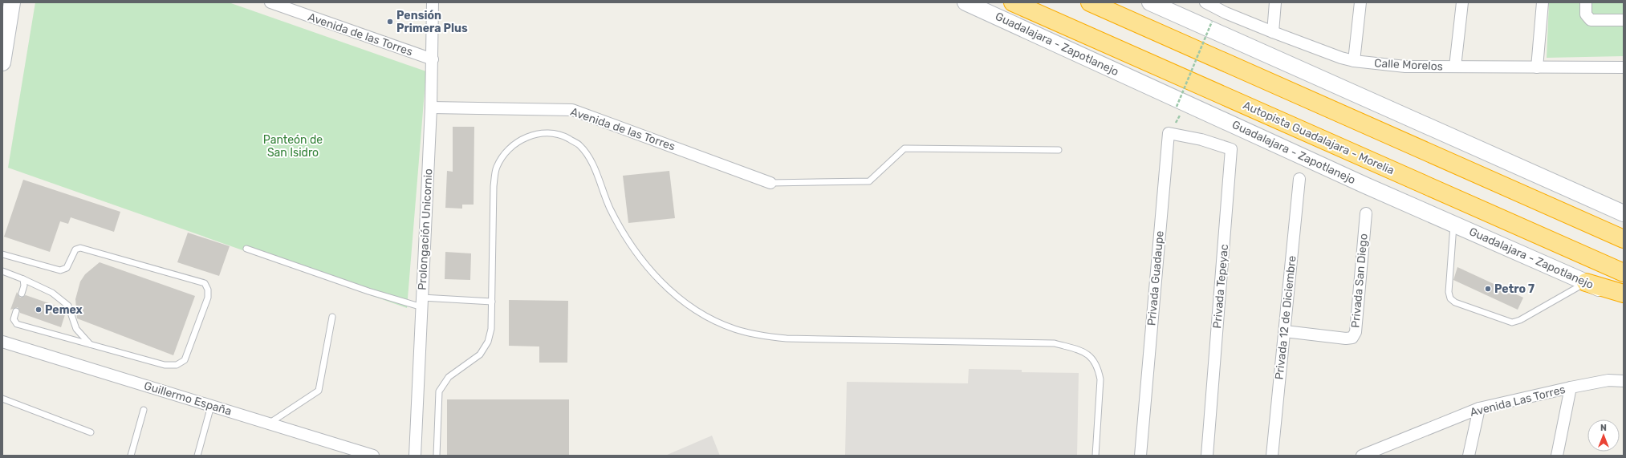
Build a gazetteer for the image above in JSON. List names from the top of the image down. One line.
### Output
{"streets":{"highway":["Autopista Guadalajara - Morelia"],"street":["Avenida de las Torres","Guadalajara - Zapotlanejo","Calle Morelos","Prolongación Unicornio","Privada Guadaupe","Privada San Diego","Privada Tepeyac","Privada 12 de Diciembre","Guillermo España","Avenida Las Torres"]},"crossings":[["Avenida de las Torres","Prolongación Unicornio"],["Privada Guadaupe","Privada Tepeyac"],["Privada San Diego","Privada 12 de Diciembre"]],"parks":["Panteón de San Isidro"],"places":["Pensión Primera Plus","Petro 7","Pemex"],"north":"top"}
